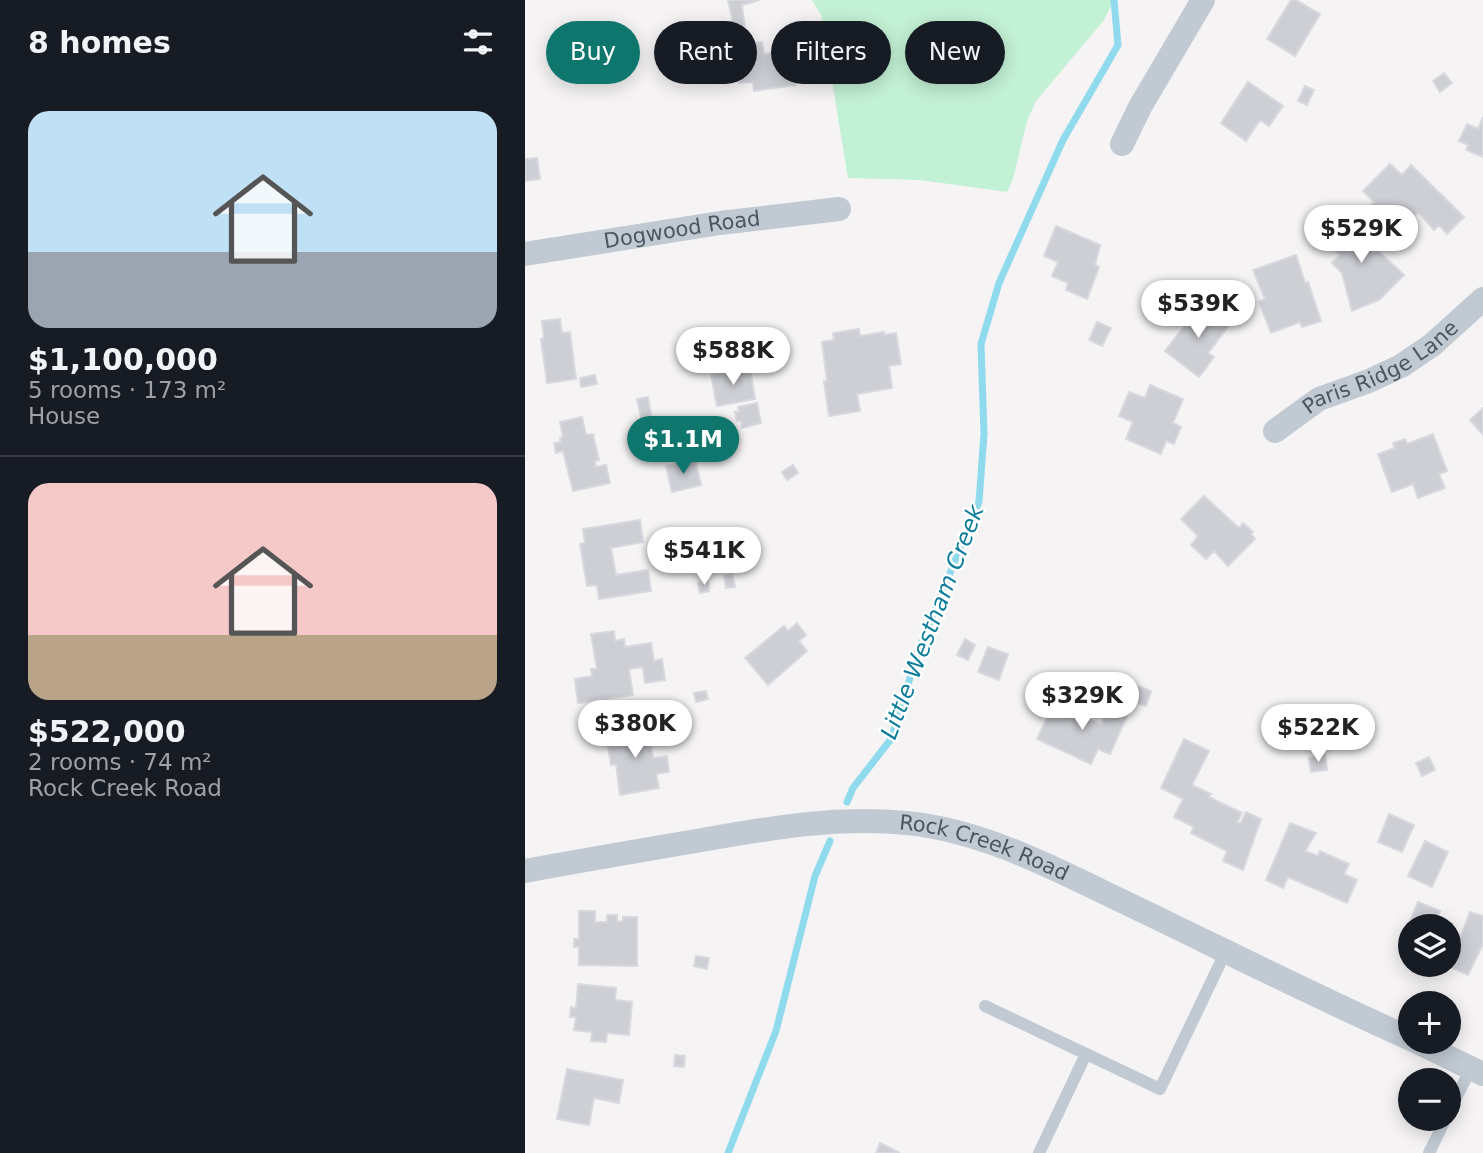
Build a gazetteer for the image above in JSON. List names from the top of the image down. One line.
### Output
{"streets":{"street":["Dogwood Road","Paris Ridge Lane","Rock Creek Road"]},"water":["Little Westham Creek"],"page":{"heading":"8 homes","chip":["Buy","Rent","Filters","New"],"list":[{"name":"$1,100,000","note":"5 rooms · 173 m² · House"},{"name":"$522,000","note":"2 rooms · 74 m² · Rock Creek Road"}],"price":["$529K","$539K","$588K","$1.1M","$541K","$329K","$380K","$522K"],"map_buttons":["+","−"]}}
